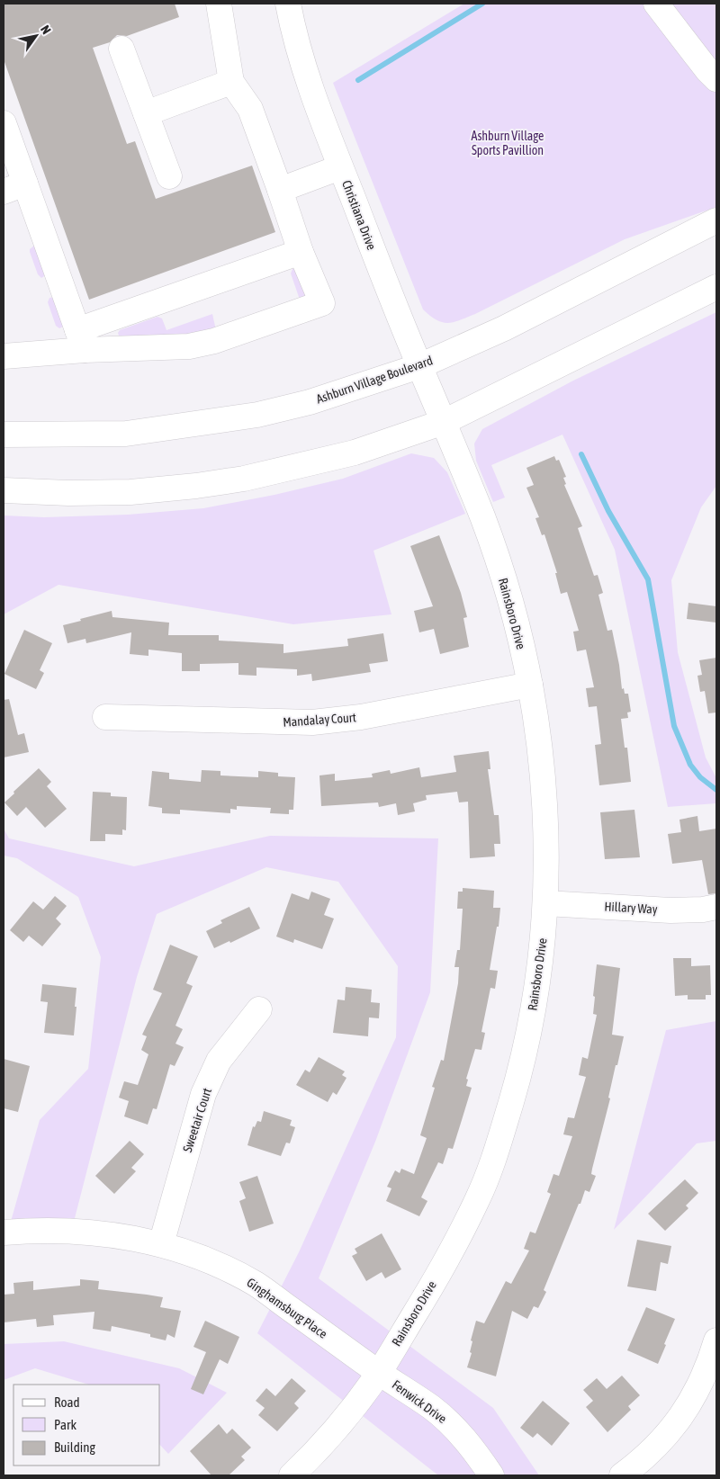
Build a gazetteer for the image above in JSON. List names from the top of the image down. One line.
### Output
{"streets":{"street":["Christiana Drive","Ashburn Village Boulevard","Rainsboro Drive","Mandalay Court","Hillary Way","Sweetair Court","Ginghamsburg Place","Fenwick Drive"]},"crossings":[["Christiana Drive","Ashburn Village Boulevard"],["Christiana Drive","Rainsboro Drive"],["Rainsboro Drive","Mandalay Court"],["Rainsboro Drive","Hillary Way"],["Rainsboro Drive","Ginghamsburg Place"],["Rainsboro Drive","Fenwick Drive"],["Sweetair Court","Ginghamsburg Place"],["Ginghamsburg Place","Fenwick Drive"]],"parks":["Ashburn Village Sports Pavillion"],"legend":["Road","Park","Building"],"north":"top right"}
